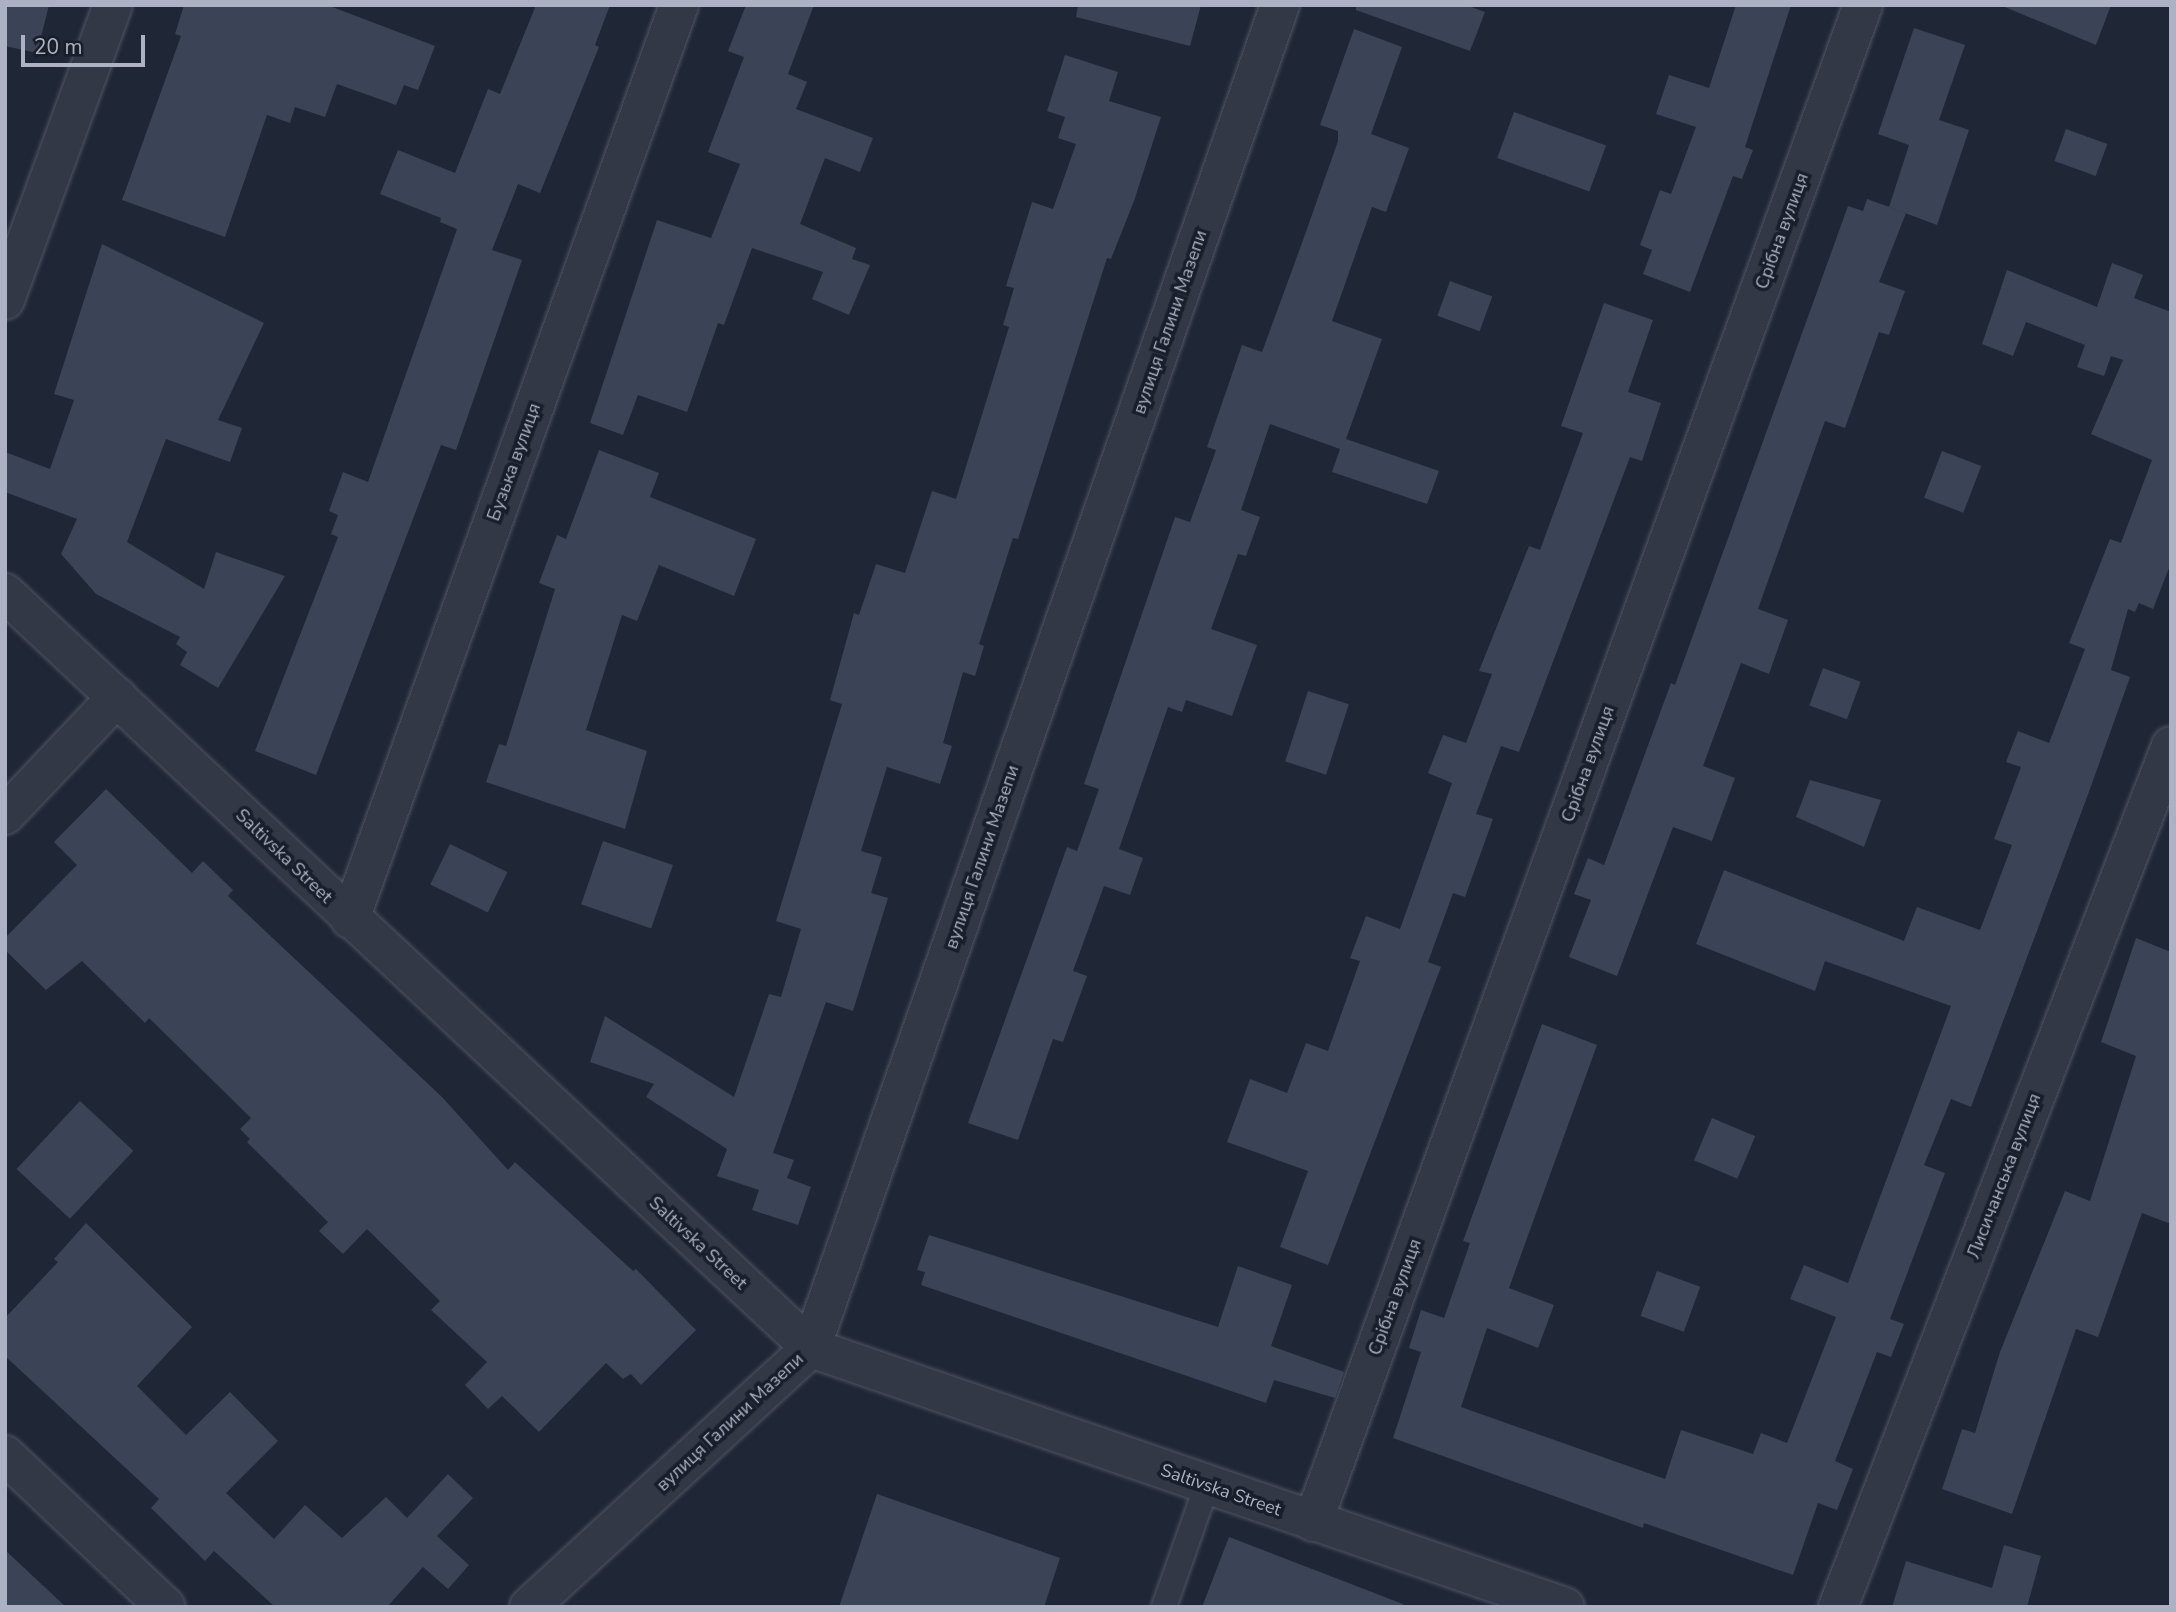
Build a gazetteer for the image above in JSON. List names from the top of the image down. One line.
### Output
{"streets":{"street":["Срібна вулиця","вулиця Галини Мазепи","Бузька вулиця","Saltivska Street","Лисичанська вулиця"]},"crossings":[["Срібна вулиця","Saltivska Street"],["вулиця Галини Мазепи","Saltivska Street"],["Бузька вулиця","Saltivska Street"]],"scale_bar":"20 m"}
